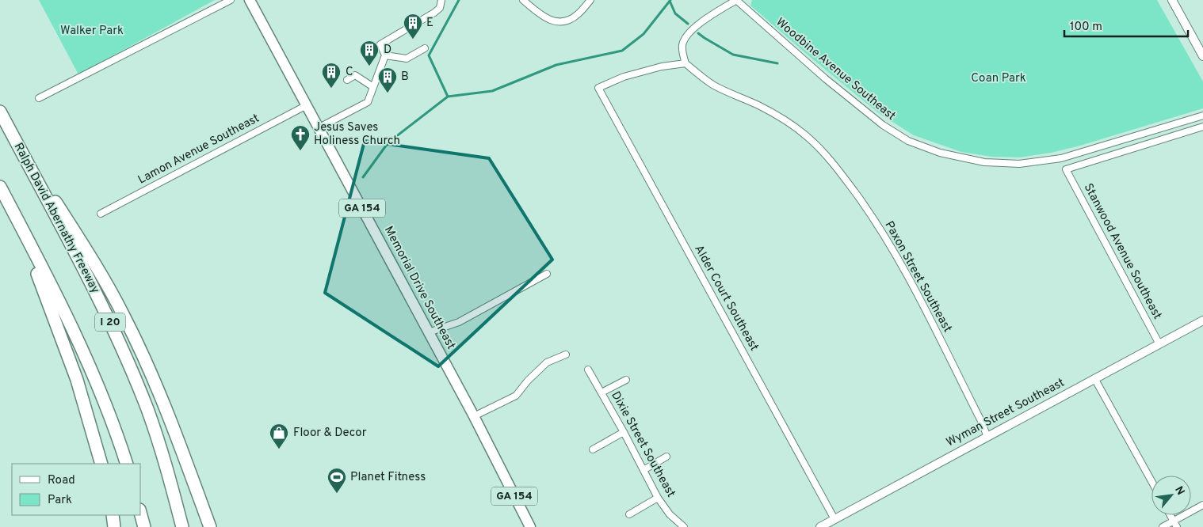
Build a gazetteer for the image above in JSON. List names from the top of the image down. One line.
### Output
{"streets":{"highway":["Ralph David Abernathy Freeway","I 20"],"main road":["GA 154","Memorial Drive Southeast"],"street":["Woodbine Avenue Southeast","Lamon Avenue Southeast","Stanwood Avenue Southeast","Paxon Street Southeast","Alder Court Southeast","Wyman Street Southeast","Dixie Street Southeast"]},"crossings":[["Lamon Avenue Southeast","Memorial Drive Southeast"],["Stanwood Avenue Southeast","Wyman Street Southeast"],["Paxon Street Southeast","Alder Court Southeast"],["Paxon Street Southeast","Wyman Street Southeast"],["Alder Court Southeast","Wyman Street Southeast"]],"parks":["Walker Park","Coan Park"],"places":{"building":["E","D","C","B"],"church":["Jesus Saves Holiness Church"],"shop":["Floor & Decor"],"sports":["Planet Fitness"]},"legend":["Road","Park"],"scale_bar":"100 m","north":"top right"}
